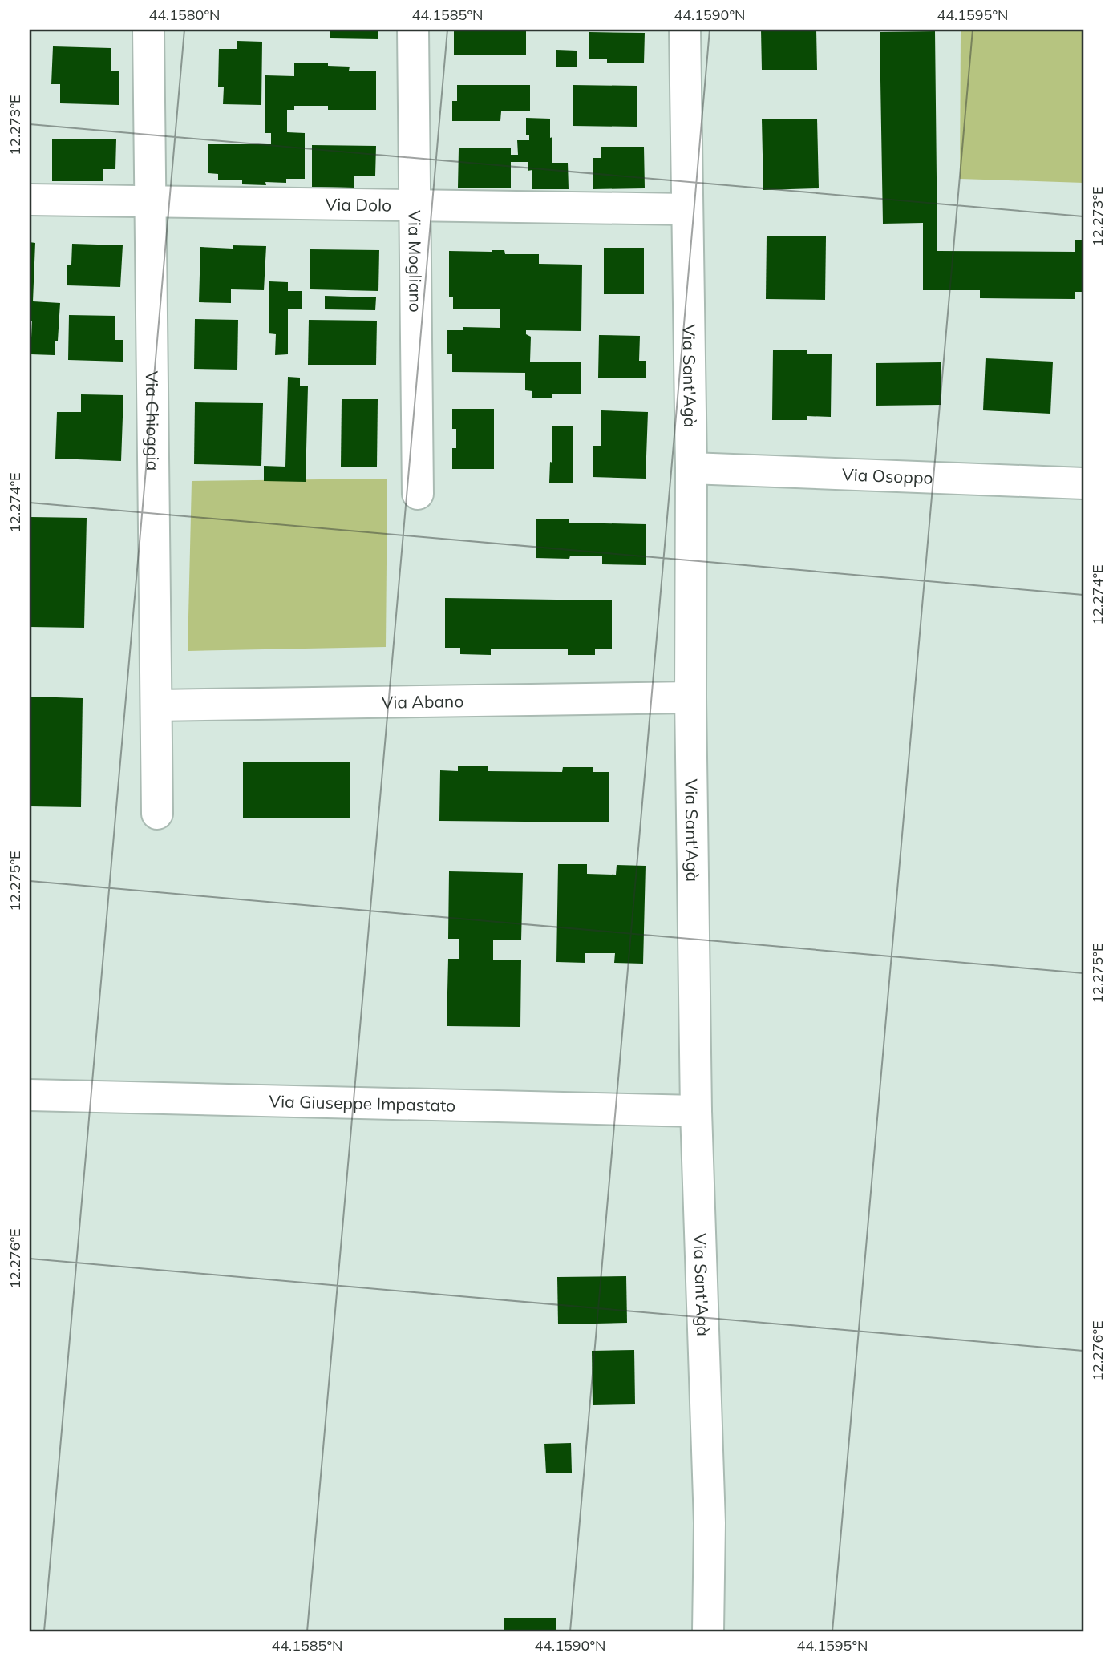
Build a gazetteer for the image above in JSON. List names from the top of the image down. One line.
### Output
{"streets":{"street":["Via Dolo","Via Mogliano","Via Sant'Agà","Via Chioggia","Via Osoppo","Via Abano","Via Giuseppe Impastato"]},"crossings":[["Via Dolo","Via Mogliano"],["Via Dolo","Via Sant'Agà"],["Via Dolo","Via Chioggia"],["Via Sant'Agà","Via Osoppo"],["Via Sant'Agà","Via Abano"],["Via Sant'Agà","Via Giuseppe Impastato"],["Via Chioggia","Via Abano"]],"coordinates":["44.1580°N","44.1585°N","44.1590°N","44.1595°N","12.273°E","12.274°E","12.275°E","12.276°E"]}
